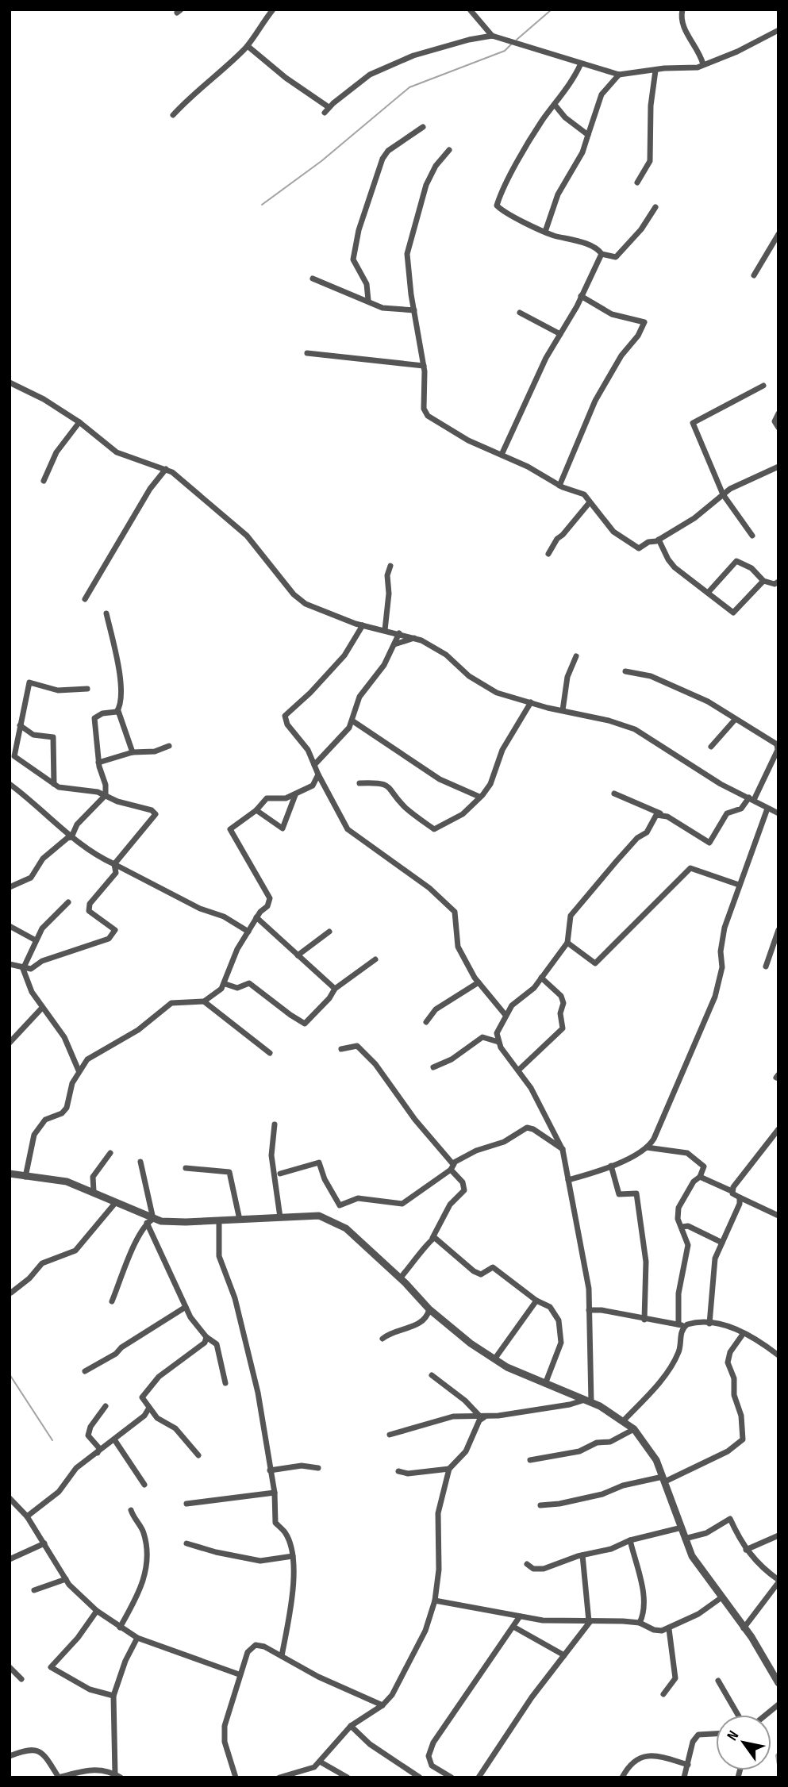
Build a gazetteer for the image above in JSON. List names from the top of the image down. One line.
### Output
{"north":"top left"}
